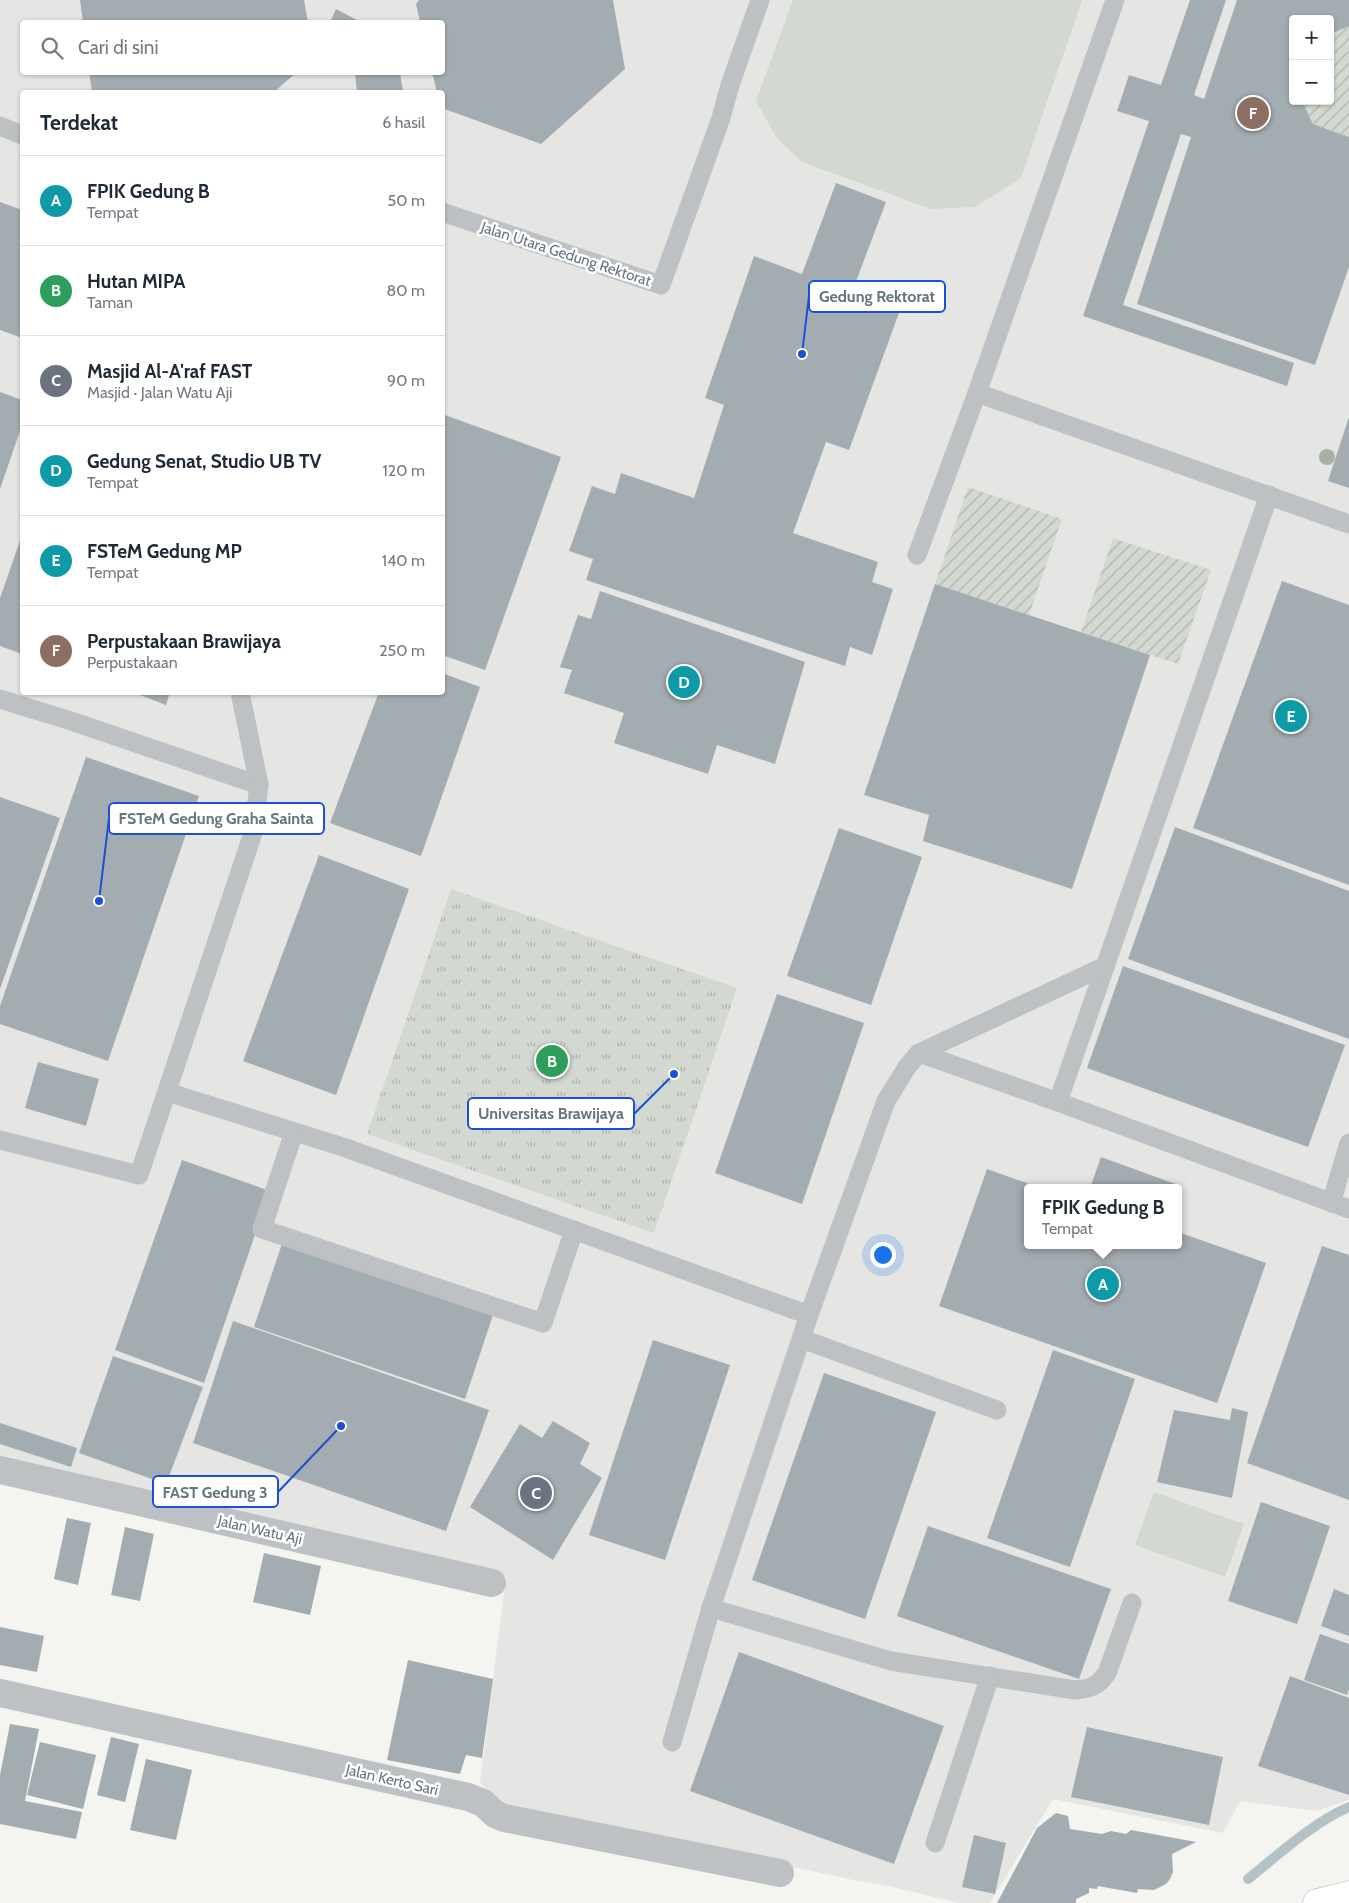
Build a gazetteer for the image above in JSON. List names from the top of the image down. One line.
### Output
{"streets":{"street":["Jalan Watu Aji","Jalan Kerto Sari"],"lane":["Jalan Utara Gedung Rektorat"]},"places":["Gedung Rektorat","FSTeM Gedung Graha Sainta","Universitas Brawijaya","FAST Gedung 3"],"page":{"map_buttons":["+","−"],"search":"Cari di sini","heading":["Terdekat","6 hasil"],"pins":["F","D","E","B","A","C"],"list":[{"mark":"A","name":"FPIK Gedung B","note":"Tempat","value":"50 m"},{"mark":"B","name":"Hutan MIPA","note":"Taman","value":"80 m"},{"mark":"C","name":"Masjid Al-A'raf FAST","note":"Masjid · Jalan Watu Aji","value":"90 m"},{"mark":"D","name":"Gedung Senat, Studio UB TV","note":"Tempat","value":"120 m"},{"mark":"E","name":"FSTeM Gedung MP","note":"Tempat","value":"140 m"},{"mark":"F","name":"Perpustakaan Brawijaya","note":"Perpustakaan","value":"250 m"}],"popup":["FPIK Gedung B","Tempat"]}}
